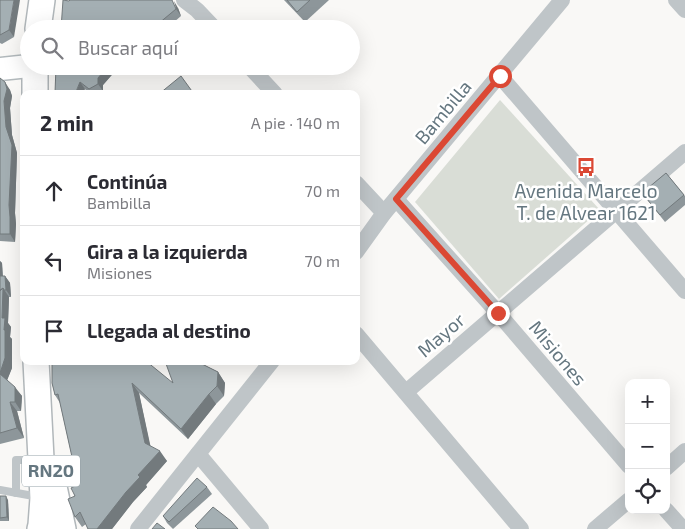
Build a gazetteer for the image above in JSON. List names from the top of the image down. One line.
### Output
{"streets":{"main road":["RN20"],"street":["Bambilla","Mayor","Misiones"]},"crossings":[["Bambilla","Misiones"],["Mayor","Misiones"]],"places":{"bus stop":["Avenida Marcelo T. de Alvear 1621"]},"page":{"search":"Buscar aquí","heading":["2 min","A pie · 140 m"],"list":[["Continúa","Bambilla","70 m"],["Gira a la izquierda","Misiones","70 m"],"Llegada al destino"],"map_buttons":["+","−"]}}
